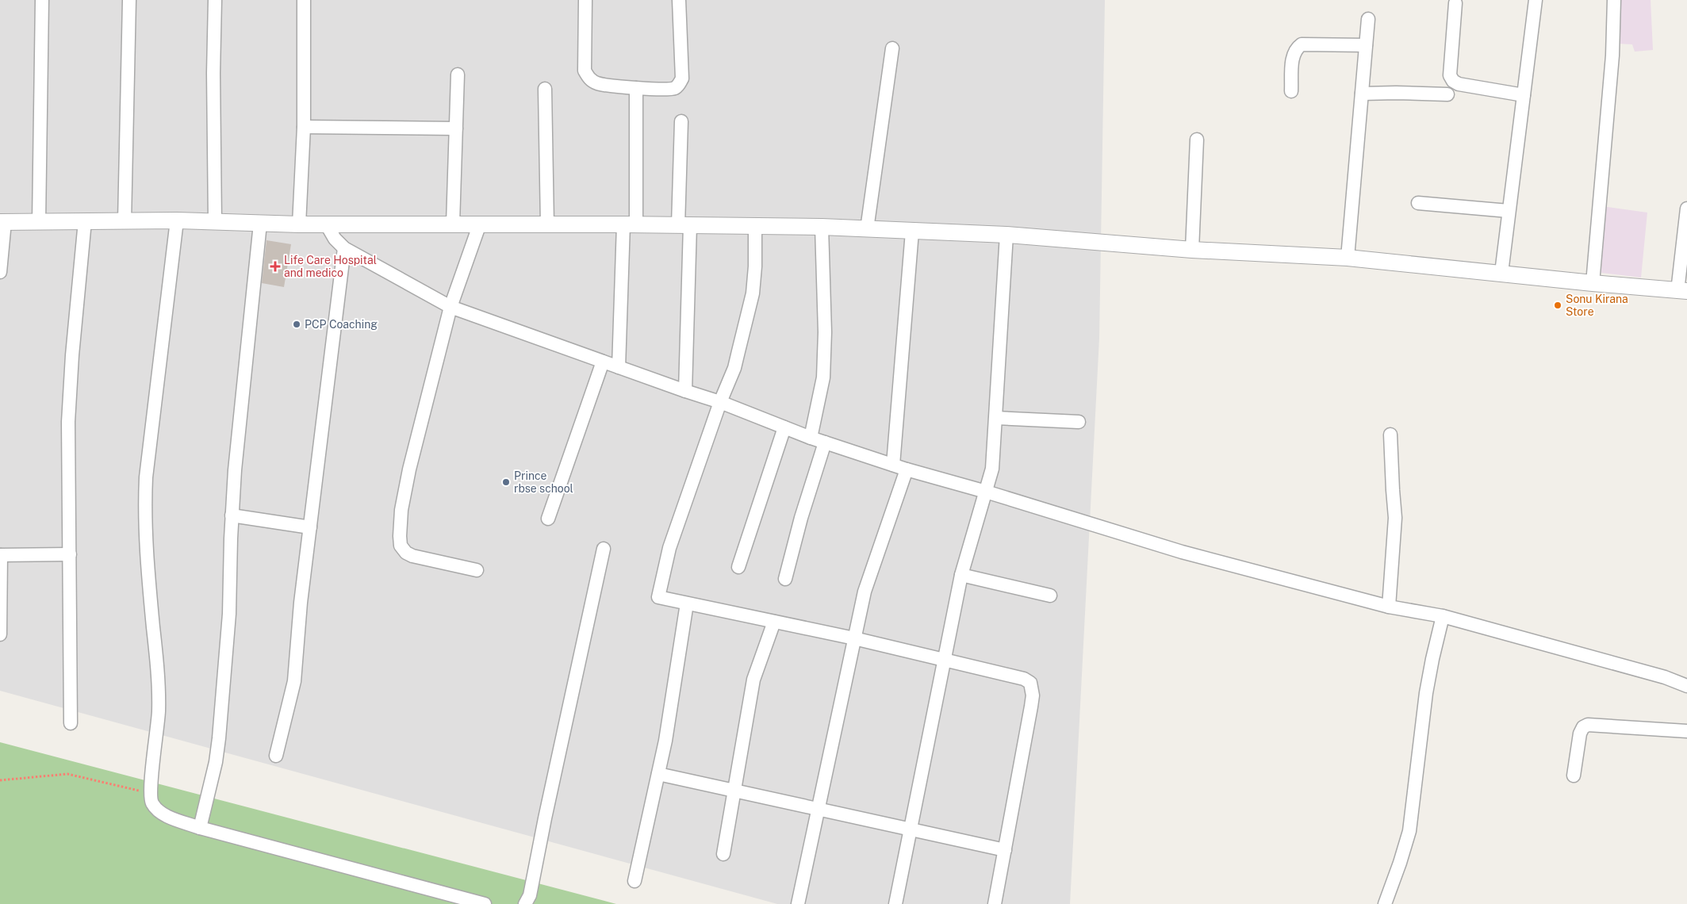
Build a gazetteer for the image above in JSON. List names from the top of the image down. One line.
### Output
{"places":{"health":["Life Care Hospital and medico"],"other":["Sonu Kirana Store","PCP Coaching","Prince rbse school"]}}
